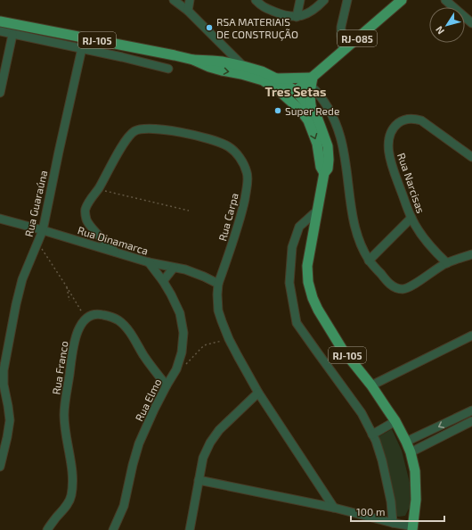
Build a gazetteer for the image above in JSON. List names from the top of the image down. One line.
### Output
{"streets":{"main road":["RJ-085","RJ-105"],"street":["Rua Narcisas","Rua Guaraúna","Rua Carpa","Rua Dinamarca","Rua Franco","Rua Elmo"]},"crossings":[["RJ-085","RJ-105"],["Rua Guaraúna","Rua Dinamarca"],["Rua Carpa","Rua Dinamarca"],["Rua Dinamarca","Rua Elmo"]],"districts":["Tres Setas"],"places":["RSA MATERIAIS DE CONSTRUÇÃO","Super Rede"],"scale_bar":"100 m","north":"bottom left"}
